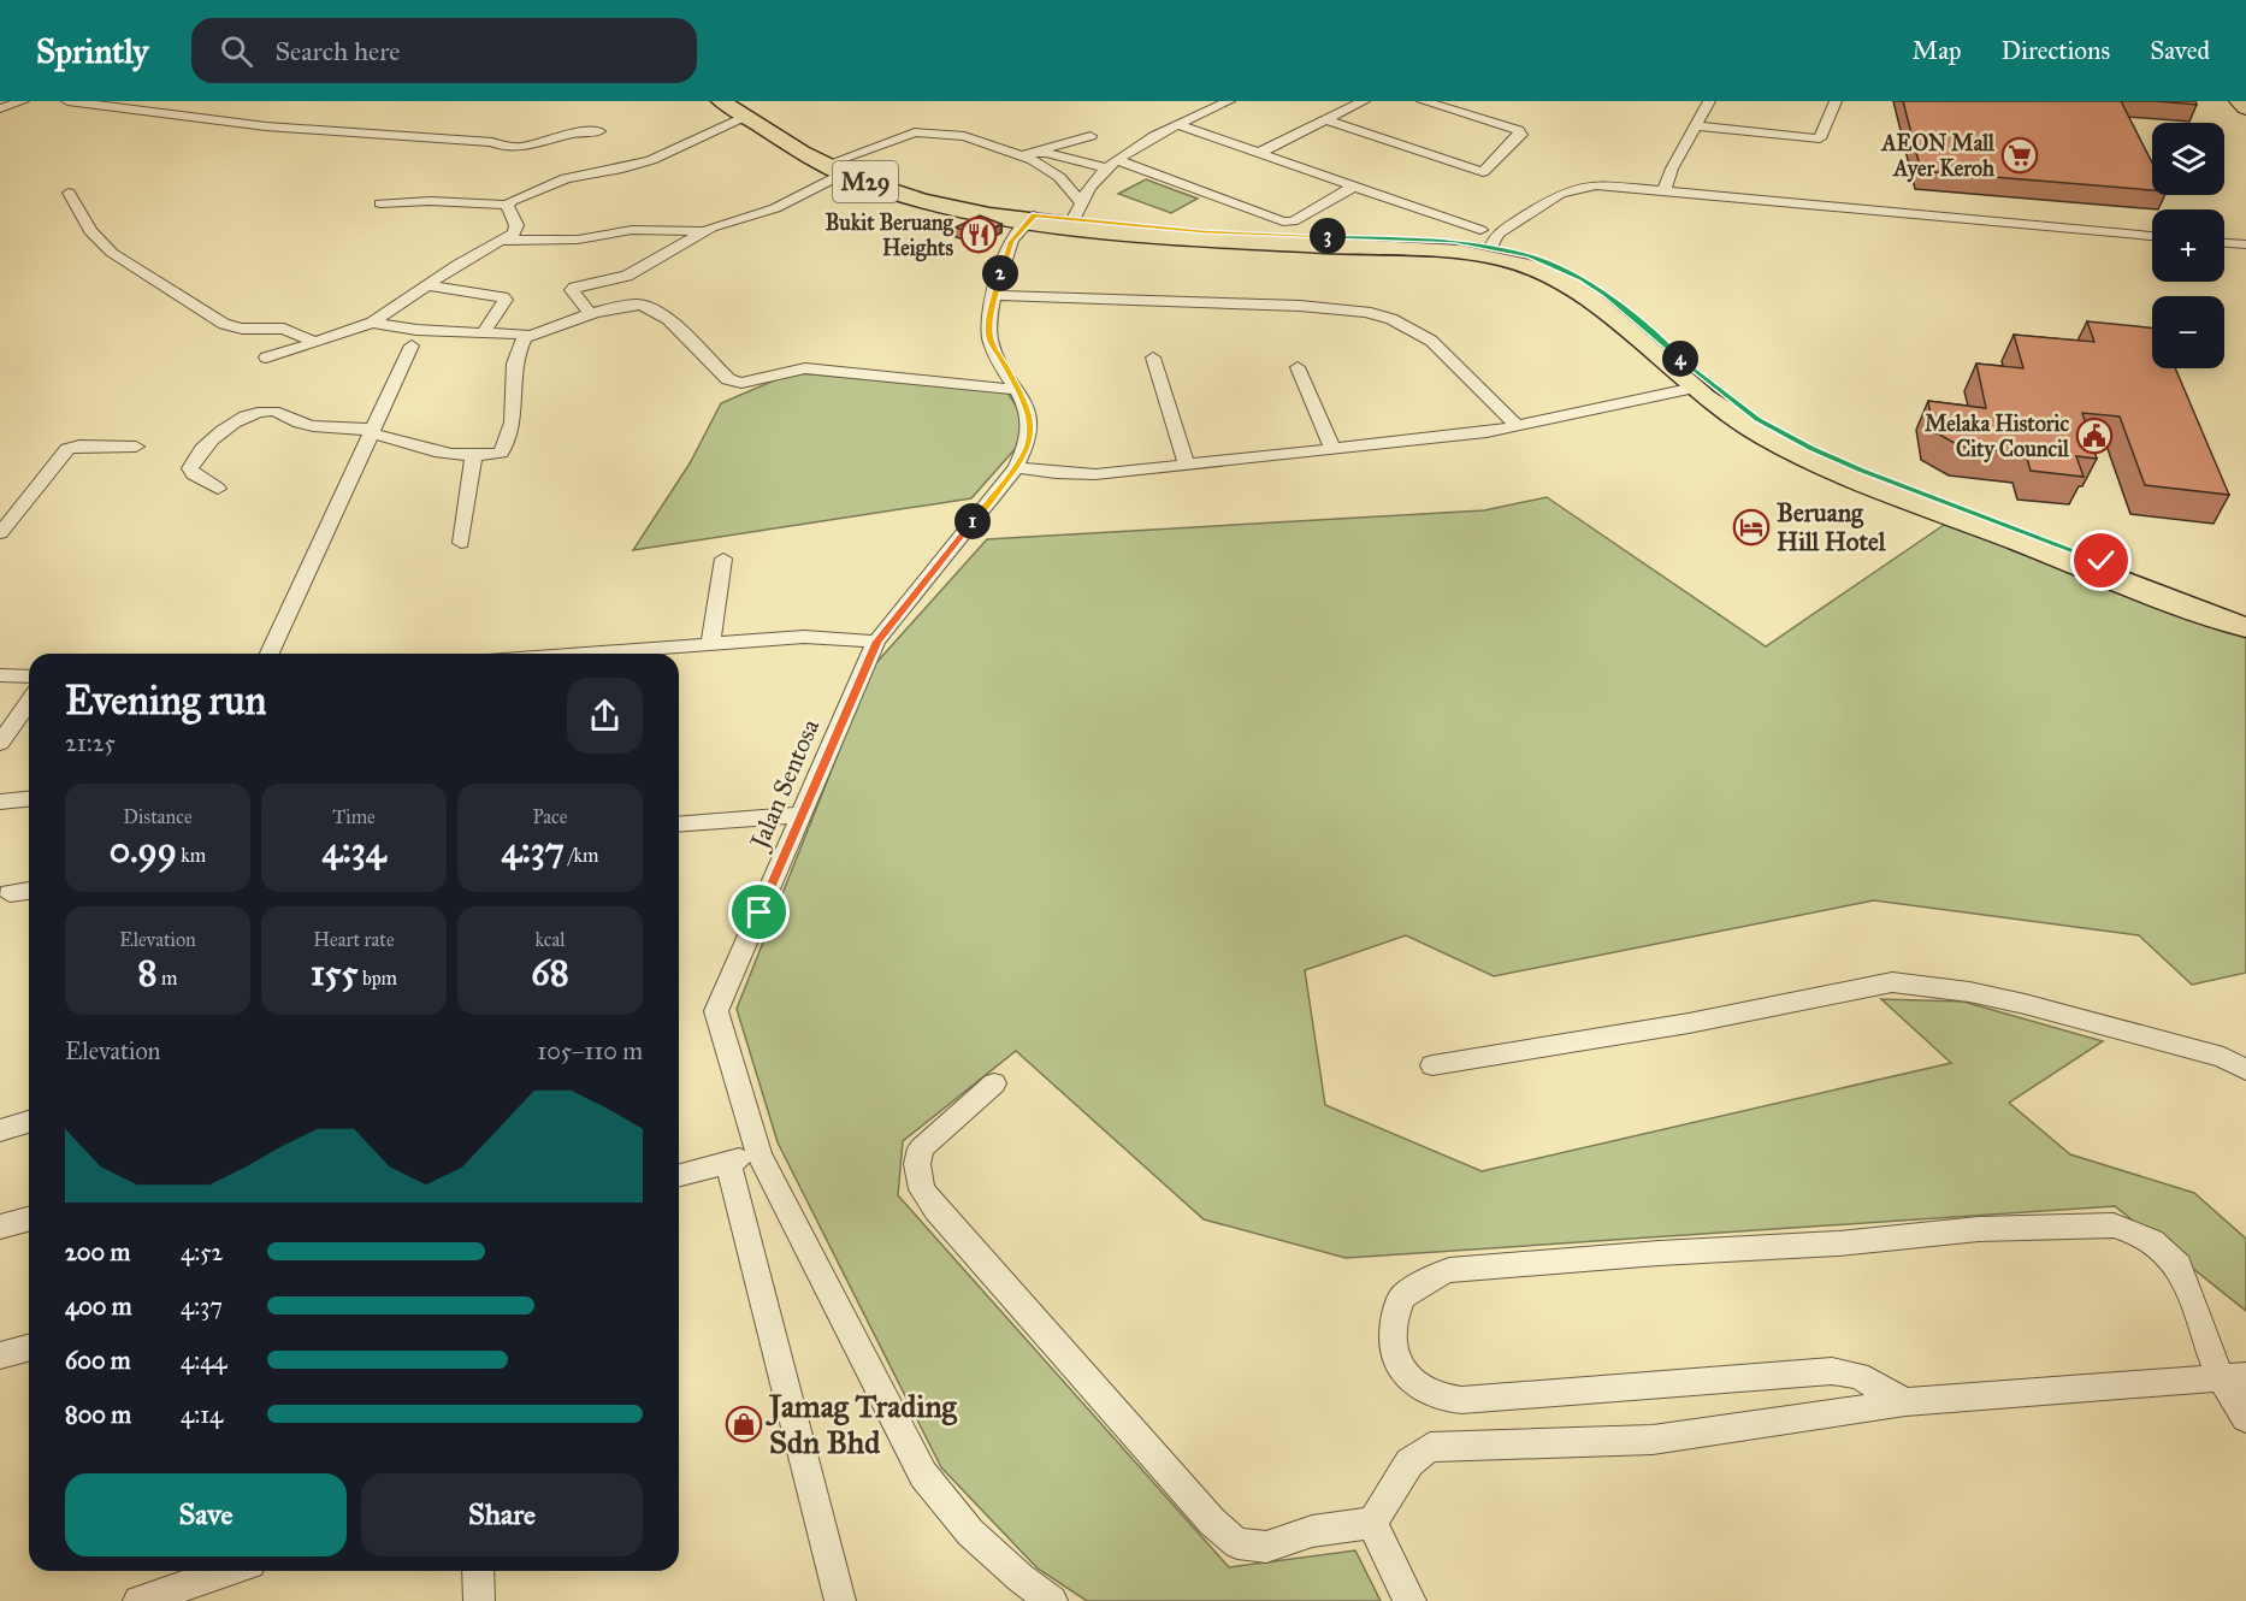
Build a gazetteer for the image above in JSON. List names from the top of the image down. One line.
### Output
{"streets":{"main road":["M29"],"street":["Jalan Sentosa"]},"crossings":[["M29","Jalan Sentosa"]],"places":{"supermarket":["AEON Mall Ayer Keroh"],"restaurant":["Bukit Beruang Heights"],"public building":["Melaka Historic City Council"],"hotel":["Beruang Hill Hotel"],"shop":["Jamag Trading Sdn Bhd"]},"page":{"header":"Sprintly","search":"Search here","nav":["Map","Directions","Saved"],"map_buttons":["+","−"],"pins":["3","2","4","1"],"heading":["Evening run","21:25"],"stats":[["Distance","0.99 km"],["Time","4:34"],["Pace","4:37 /km"],["Elevation","8 m"],["Heart rate","155 bpm"],["kcal","68"]],"chart":["Elevation","105–110 m"],"list":[{"name":"200 m","note":"4:52"},{"name":"400 m","note":"4:37"},{"name":"600 m","note":"4:44"},{"name":"800 m","note":"4:14"}],"buttons":["Save","Share"]}}
